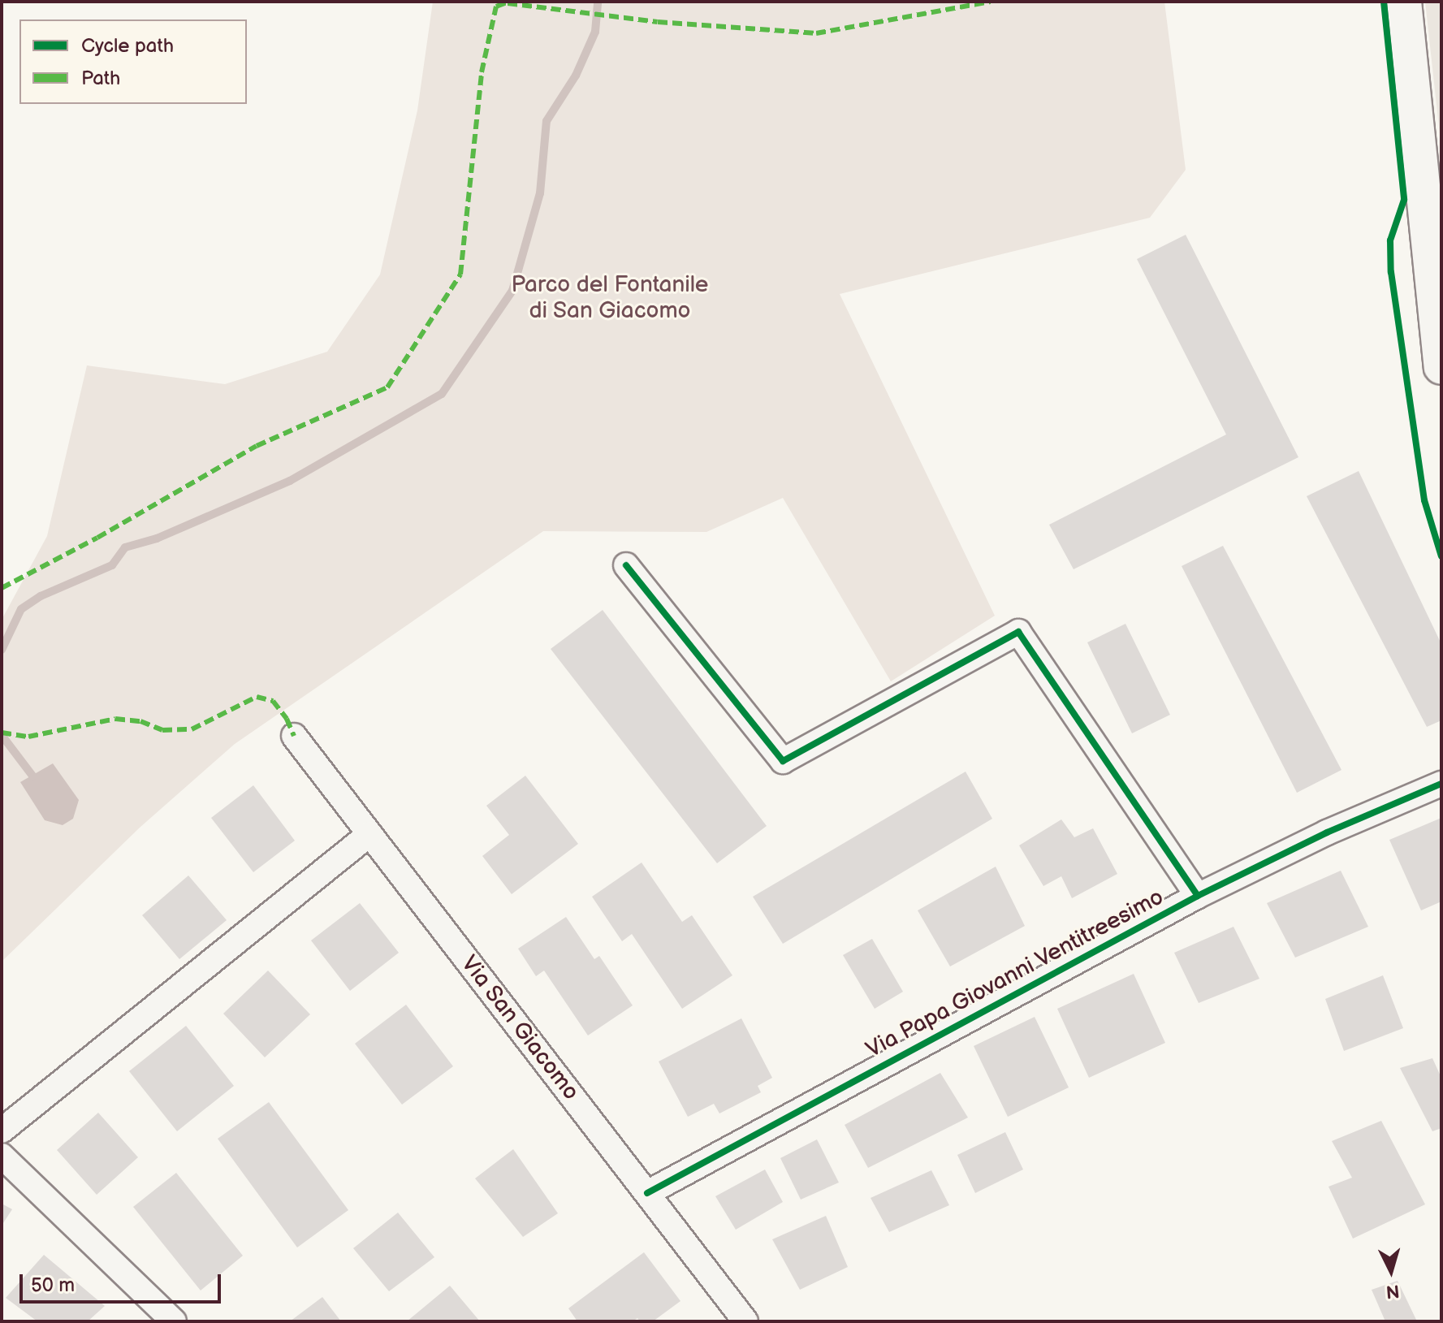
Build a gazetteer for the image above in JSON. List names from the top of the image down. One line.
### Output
{"streets":{"street":["Via Papa Giovanni Ventitreesimo","Via San Giacomo"]},"crossings":[["Via Papa Giovanni Ventitreesimo","Via San Giacomo"]],"parks":["Parco del Fontanile di San Giacomo"],"legend":["Cycle path","Path"],"scale_bar":"50 m","north":"bottom"}
